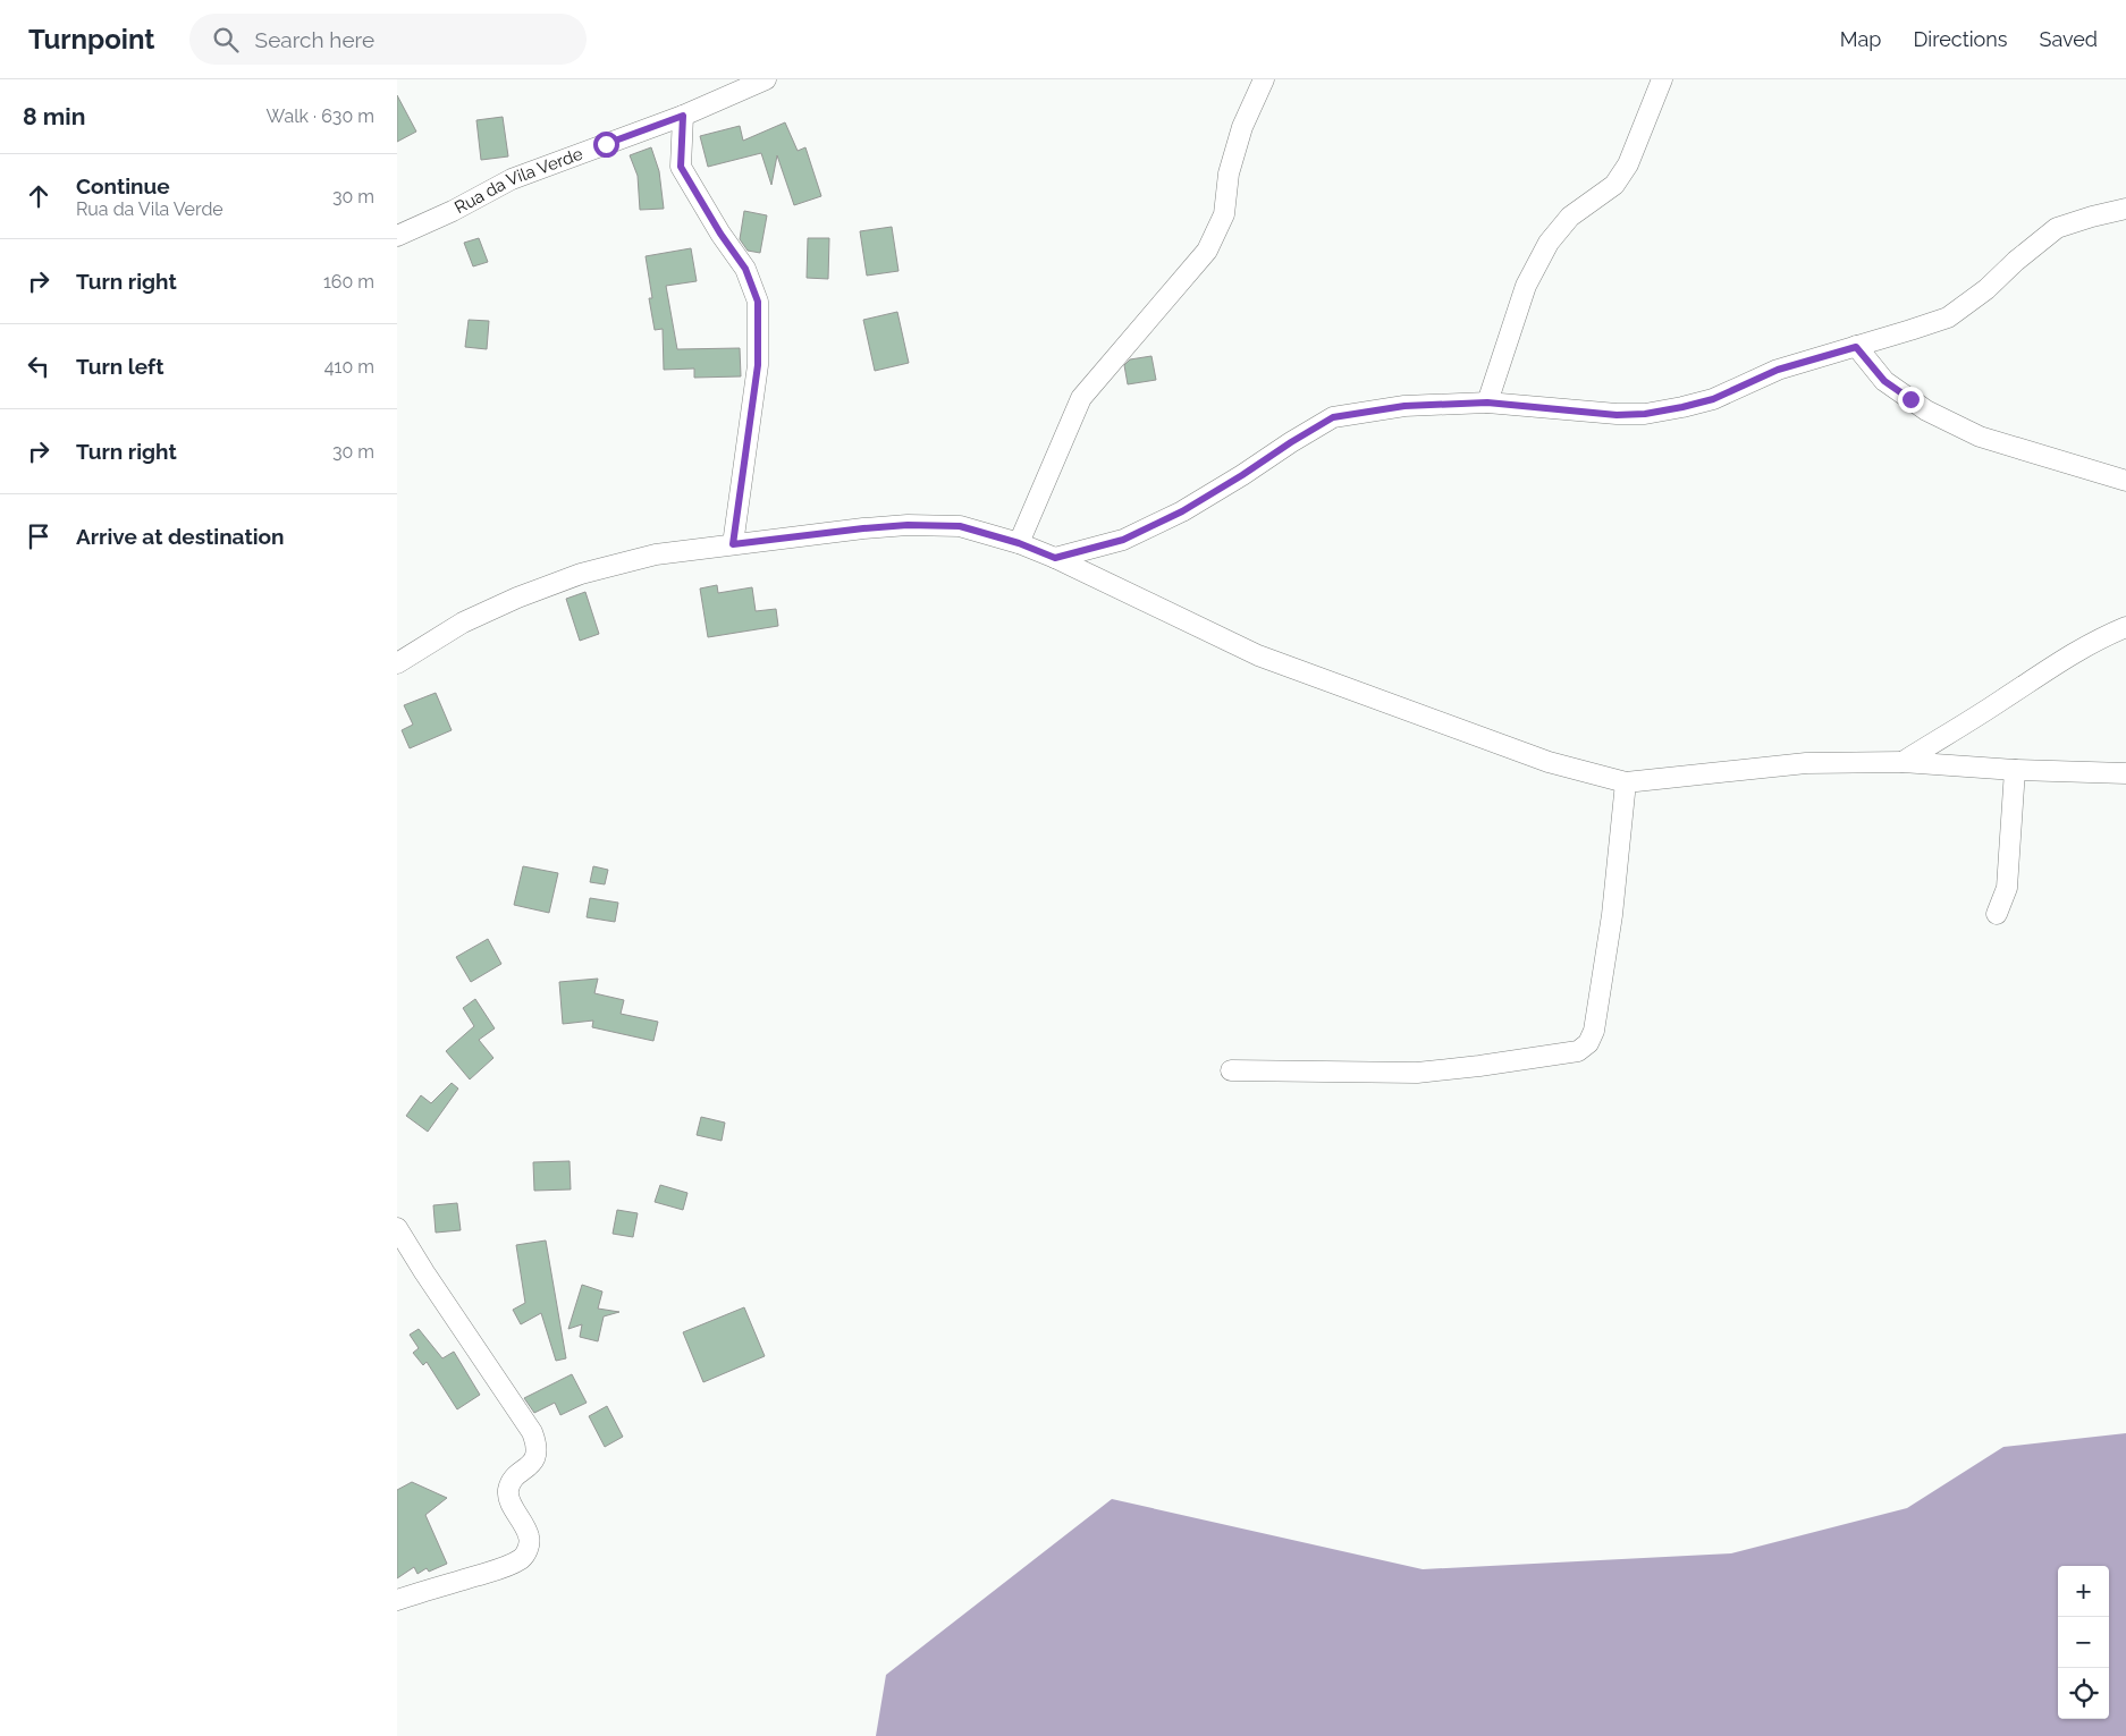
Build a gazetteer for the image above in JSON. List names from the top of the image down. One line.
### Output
{"streets":{"street":["Rua da Vila Verde"]},"page":{"header":"Turnpoint","search":"Search here","nav":["Map","Directions","Saved"],"heading":["8 min","Walk · 630 m"],"list":[["Continue","Rua da Vila Verde","30 m"],["Turn right","160 m"],["Turn left","410 m"],["Turn right","30 m"],"Arrive at destination"],"map_buttons":["+","−"]}}
